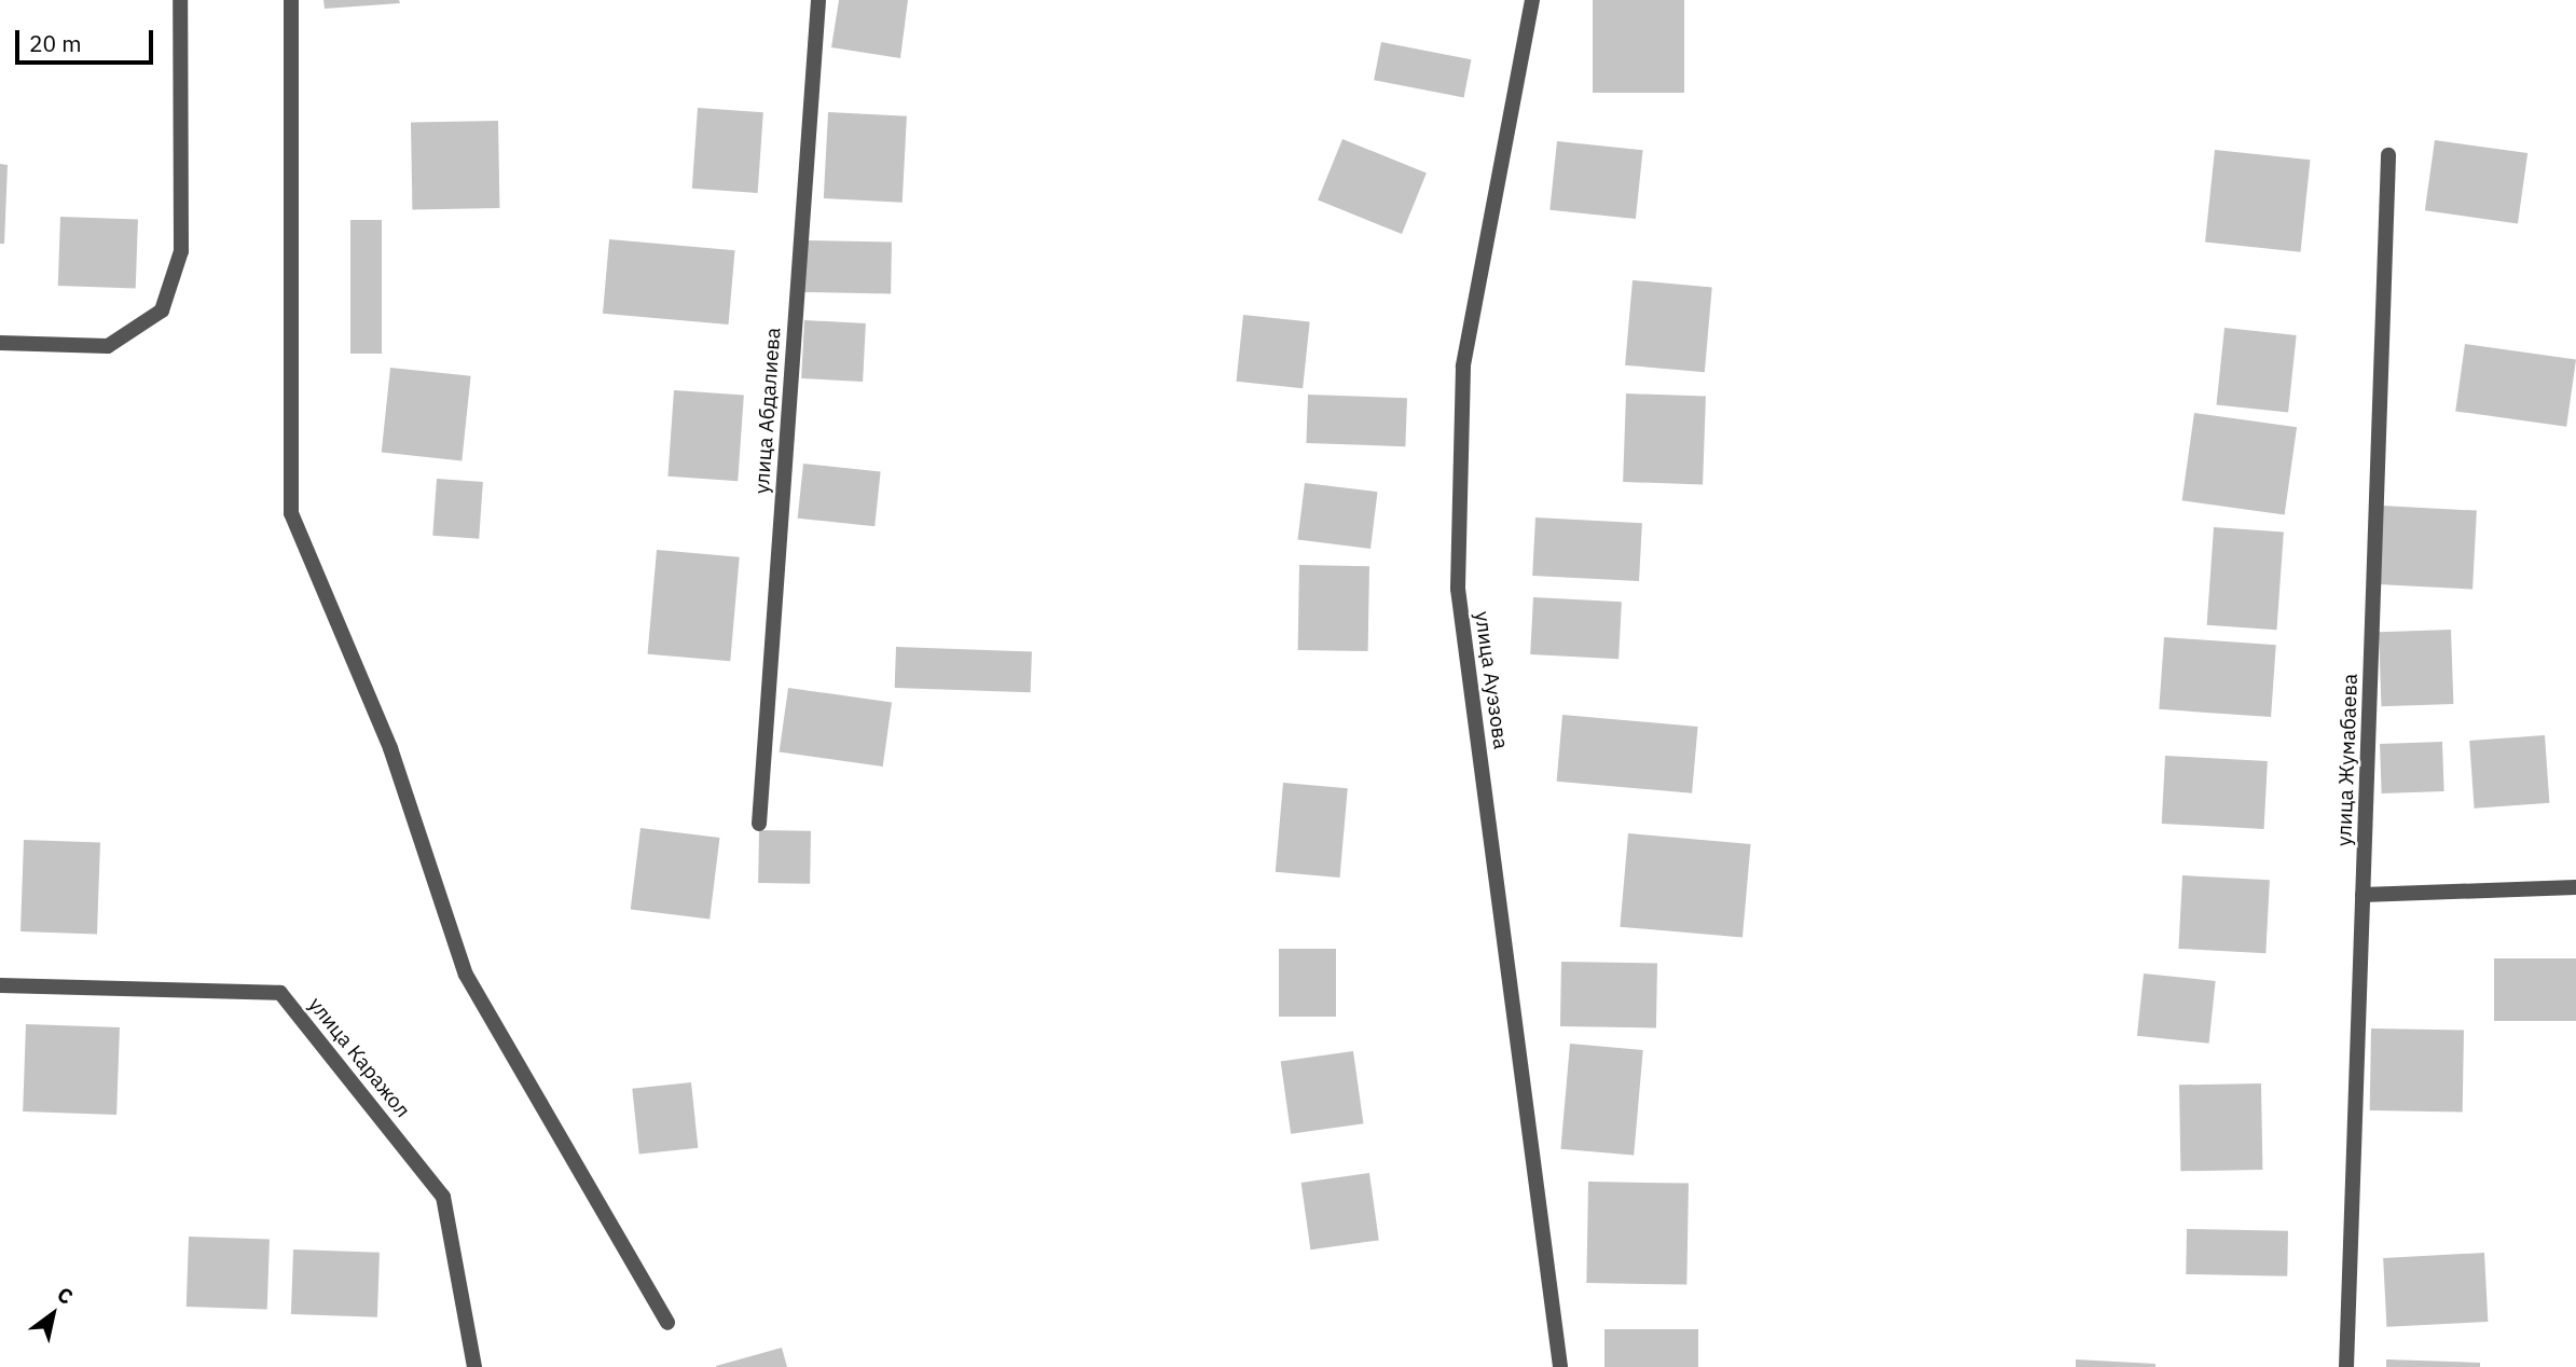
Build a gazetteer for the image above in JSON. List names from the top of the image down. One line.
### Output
{"streets":{"street":["улица Абдалиева","улица Ауэзова","улица Жумабаева","улица Каражол"]},"scale_bar":"20 m","north":"top right"}
